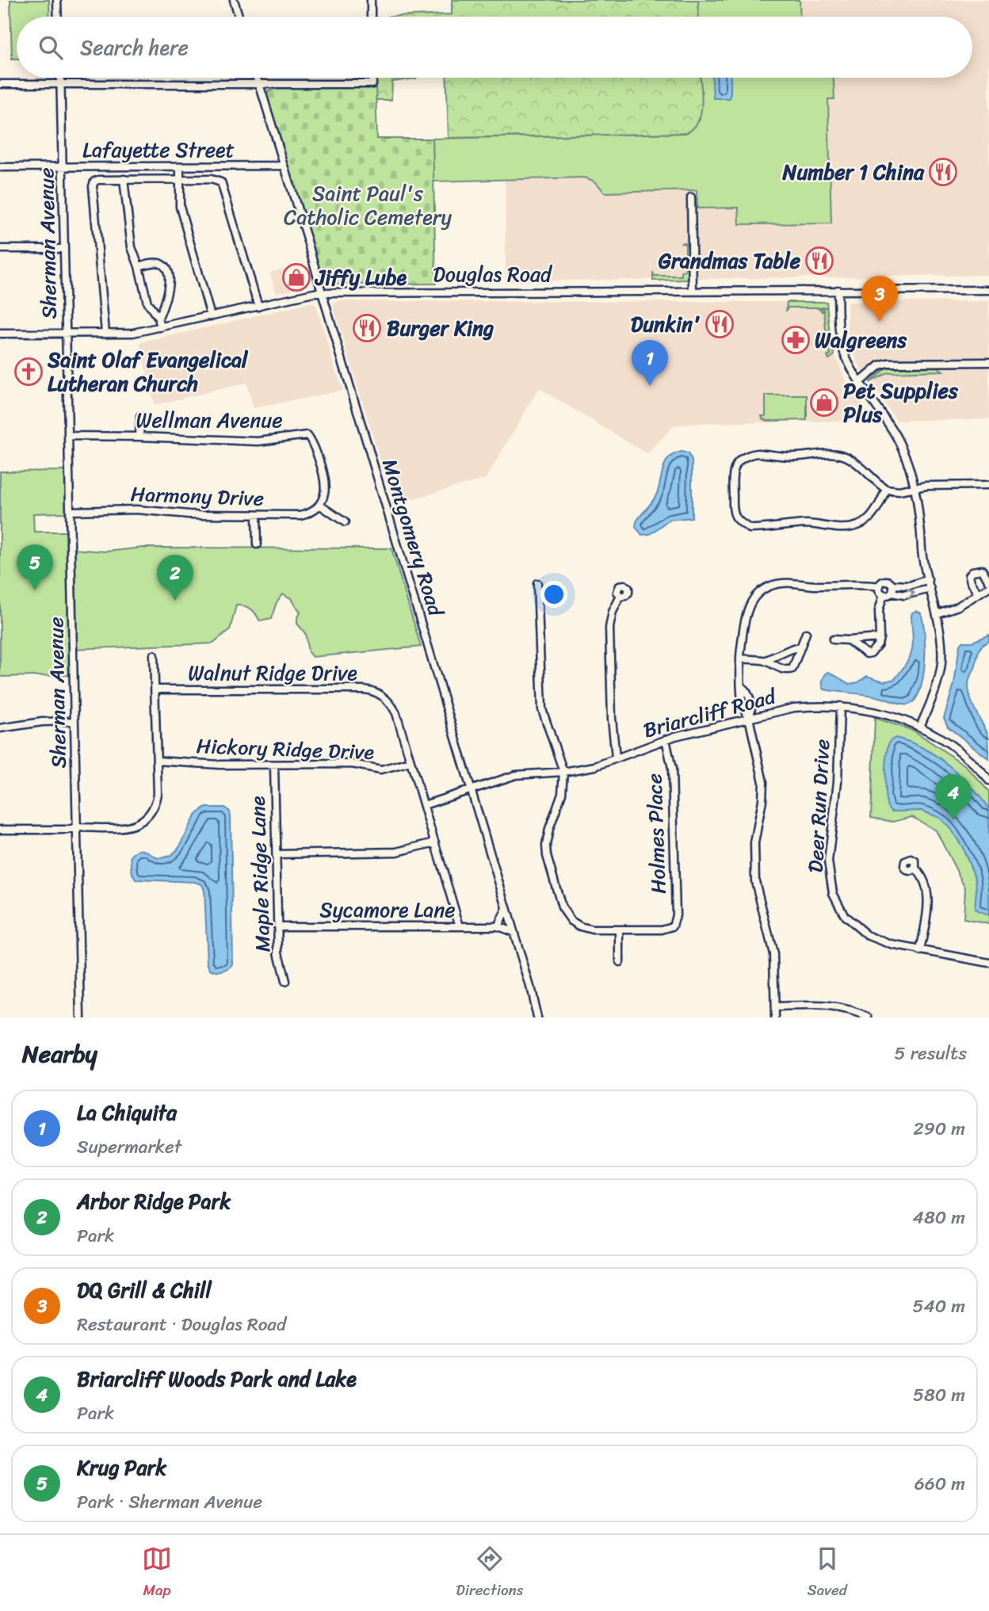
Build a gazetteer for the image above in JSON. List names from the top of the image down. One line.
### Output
{"streets":{"street":["Lafayette Street","Sherman Avenue","Douglas Road","Wellman Avenue","Harmony Drive","Montgomery Road","Walnut Ridge Drive","Briarcliff Road","Hickory Ridge Drive","Deer Run Drive","Holmes Place","Maple Ridge Lane","Sycamore Lane"]},"crossings":[["Lafayette Street","Sherman Avenue"],["Lafayette Street","Montgomery Road"],["Sherman Avenue","Douglas Road"],["Sherman Avenue","Wellman Avenue"],["Sherman Avenue","Harmony Drive"],["Douglas Road","Montgomery Road"],["Wellman Avenue","Harmony Drive"],["Montgomery Road","Briarcliff Road"],["Montgomery Road","Sycamore Lane"],["Walnut Ridge Drive","Briarcliff Road"],["Walnut Ridge Drive","Hickory Ridge Drive"],["Walnut Ridge Drive","Sycamore Lane"],["Briarcliff Road","Deer Run Drive"],["Briarcliff Road","Holmes Place"],["Hickory Ridge Drive","Maple Ridge Lane"],["Maple Ridge Lane","Sycamore Lane"]],"parks":["Saint Paul's Catholic Cemetery"],"places":{"restaurant":["Number 1 China","Grandmas Table","Dunkin'","Burger King"],"shop":["Jiffy Lube","Pet Supplies Plus"],"pharmacy":["Walgreens"],"church":["Saint Olaf Evangelical Lutheran Church"]},"page":{"search":"Search here","pins":["3","1","5","2","4"],"heading":["Nearby","5 results"],"list":[{"mark":"1","name":"La Chiquita","note":"Supermarket","value":"290 m"},{"mark":"2","name":"Arbor Ridge Park","note":"Park","value":"480 m"},{"mark":"3","name":"DQ Grill & Chill","note":"Restaurant · Douglas Road","value":"540 m"},{"mark":"4","name":"Briarcliff Woods Park and Lake","note":"Park","value":"580 m"},{"mark":"5","name":"Krug Park","note":"Park · Sherman Avenue","value":"660 m"}],"nav":["Map","Directions","Saved"]}}
